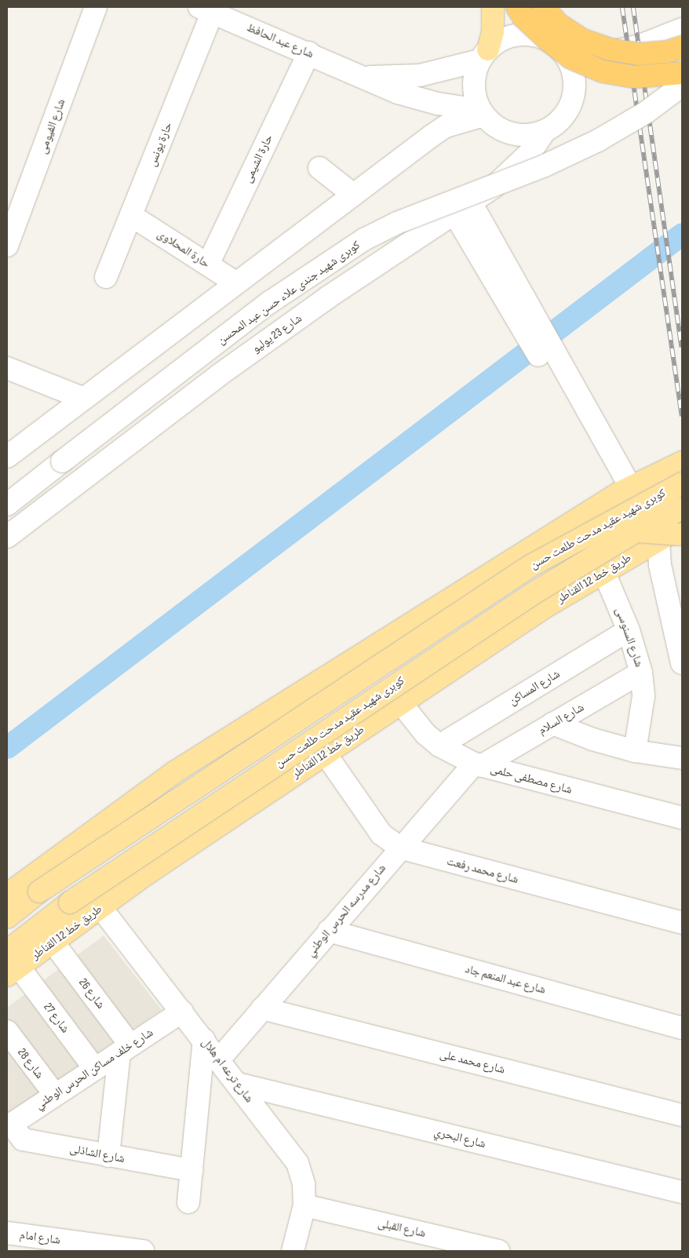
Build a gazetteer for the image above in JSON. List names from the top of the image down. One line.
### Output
{"streets":{"main road":["كوبرى شهيد عقيد مدحت طلعت حسن","طريق خط 12 القناطر"],"street":["شارع عبد الحافظ","شارع الفيومى","حارة يونس","حارة الشيمى","حارة المحلاوى","كوبرى شهيد جندى علاء حسن عبد المحسن","شارع 23 يوليو","شارع السنوسى","شارع المساكن","شارع السلام","شارع مصطفى حلمى","شارع محمد رفعت","شارع مدرسه الحرس الوطني","شارع عبد المنعم جاد","شارع 26","شارع 27","شارع محمد على","شارع 28","شارع خلف مساكن الحرس الوطني","شارع ترعه ام هلال","شارع البحري","شارع الشاذلى","شارع القبلى","شارع امام"]},"crossings":[["شارع عبد الحافظ","حارة يونس"],["شارع عبد الحافظ","حارة الشيمى"],["شارع عبد الحافظ","شارع 23 يوليو"],["حارة يونس","حارة المحلاوى"],["حارة الشيمى","حارة المحلاوى"],["كوبرى شهيد عقيد مدحت طلعت حسن","طريق خط 12 القناطر"],["كوبرى شهيد عقيد مدحت طلعت حسن","شارع 27"],["طريق خط 12 القناطر","شارع السنوسى"],["طريق خط 12 القناطر","شارع مصطفى حلمى"],["طريق خط 12 القناطر","شارع محمد رفعت"],["طريق خط 12 القناطر","شارع 26"],["طريق خط 12 القناطر","شارع 27"],["طريق خط 12 القناطر","شارع ترعه ام هلال"],["شارع السنوسى","شارع المساكن"],["شارع السنوسى","شارع السلام"],["شارع المساكن","شارع مصطفى حلمى"],["شارع السلام","شارع مصطفى حلمى"],["شارع السلام","شارع مدرسه الحرس الوطني"],["شارع مصطفى حلمى","شارع مدرسه الحرس الوطني"],["شارع محمد رفعت","شارع مدرسه الحرس الوطني"],["شارع مدرسه الحرس الوطني","شارع عبد المنعم جاد"],["شارع مدرسه الحرس الوطني","شارع محمد على"],["شارع مدرسه الحرس الوطني","شارع ترعه ام هلال"],["شارع 26","شارع خلف مساكن الحرس الوطني"],["شارع 27","شارع خلف مساكن الحرس الوطني"],["شارع 28","شارع خلف مساكن الحرس الوطني"],["شارع خلف مساكن الحرس الوطني","شارع ترعه ام هلال"],["شارع خلف مساكن الحرس الوطني","شارع الشاذلى"],["شارع ترعه ام هلال","شارع البحري"],["شارع ترعه ام هلال","شارع القبلى"]]}
